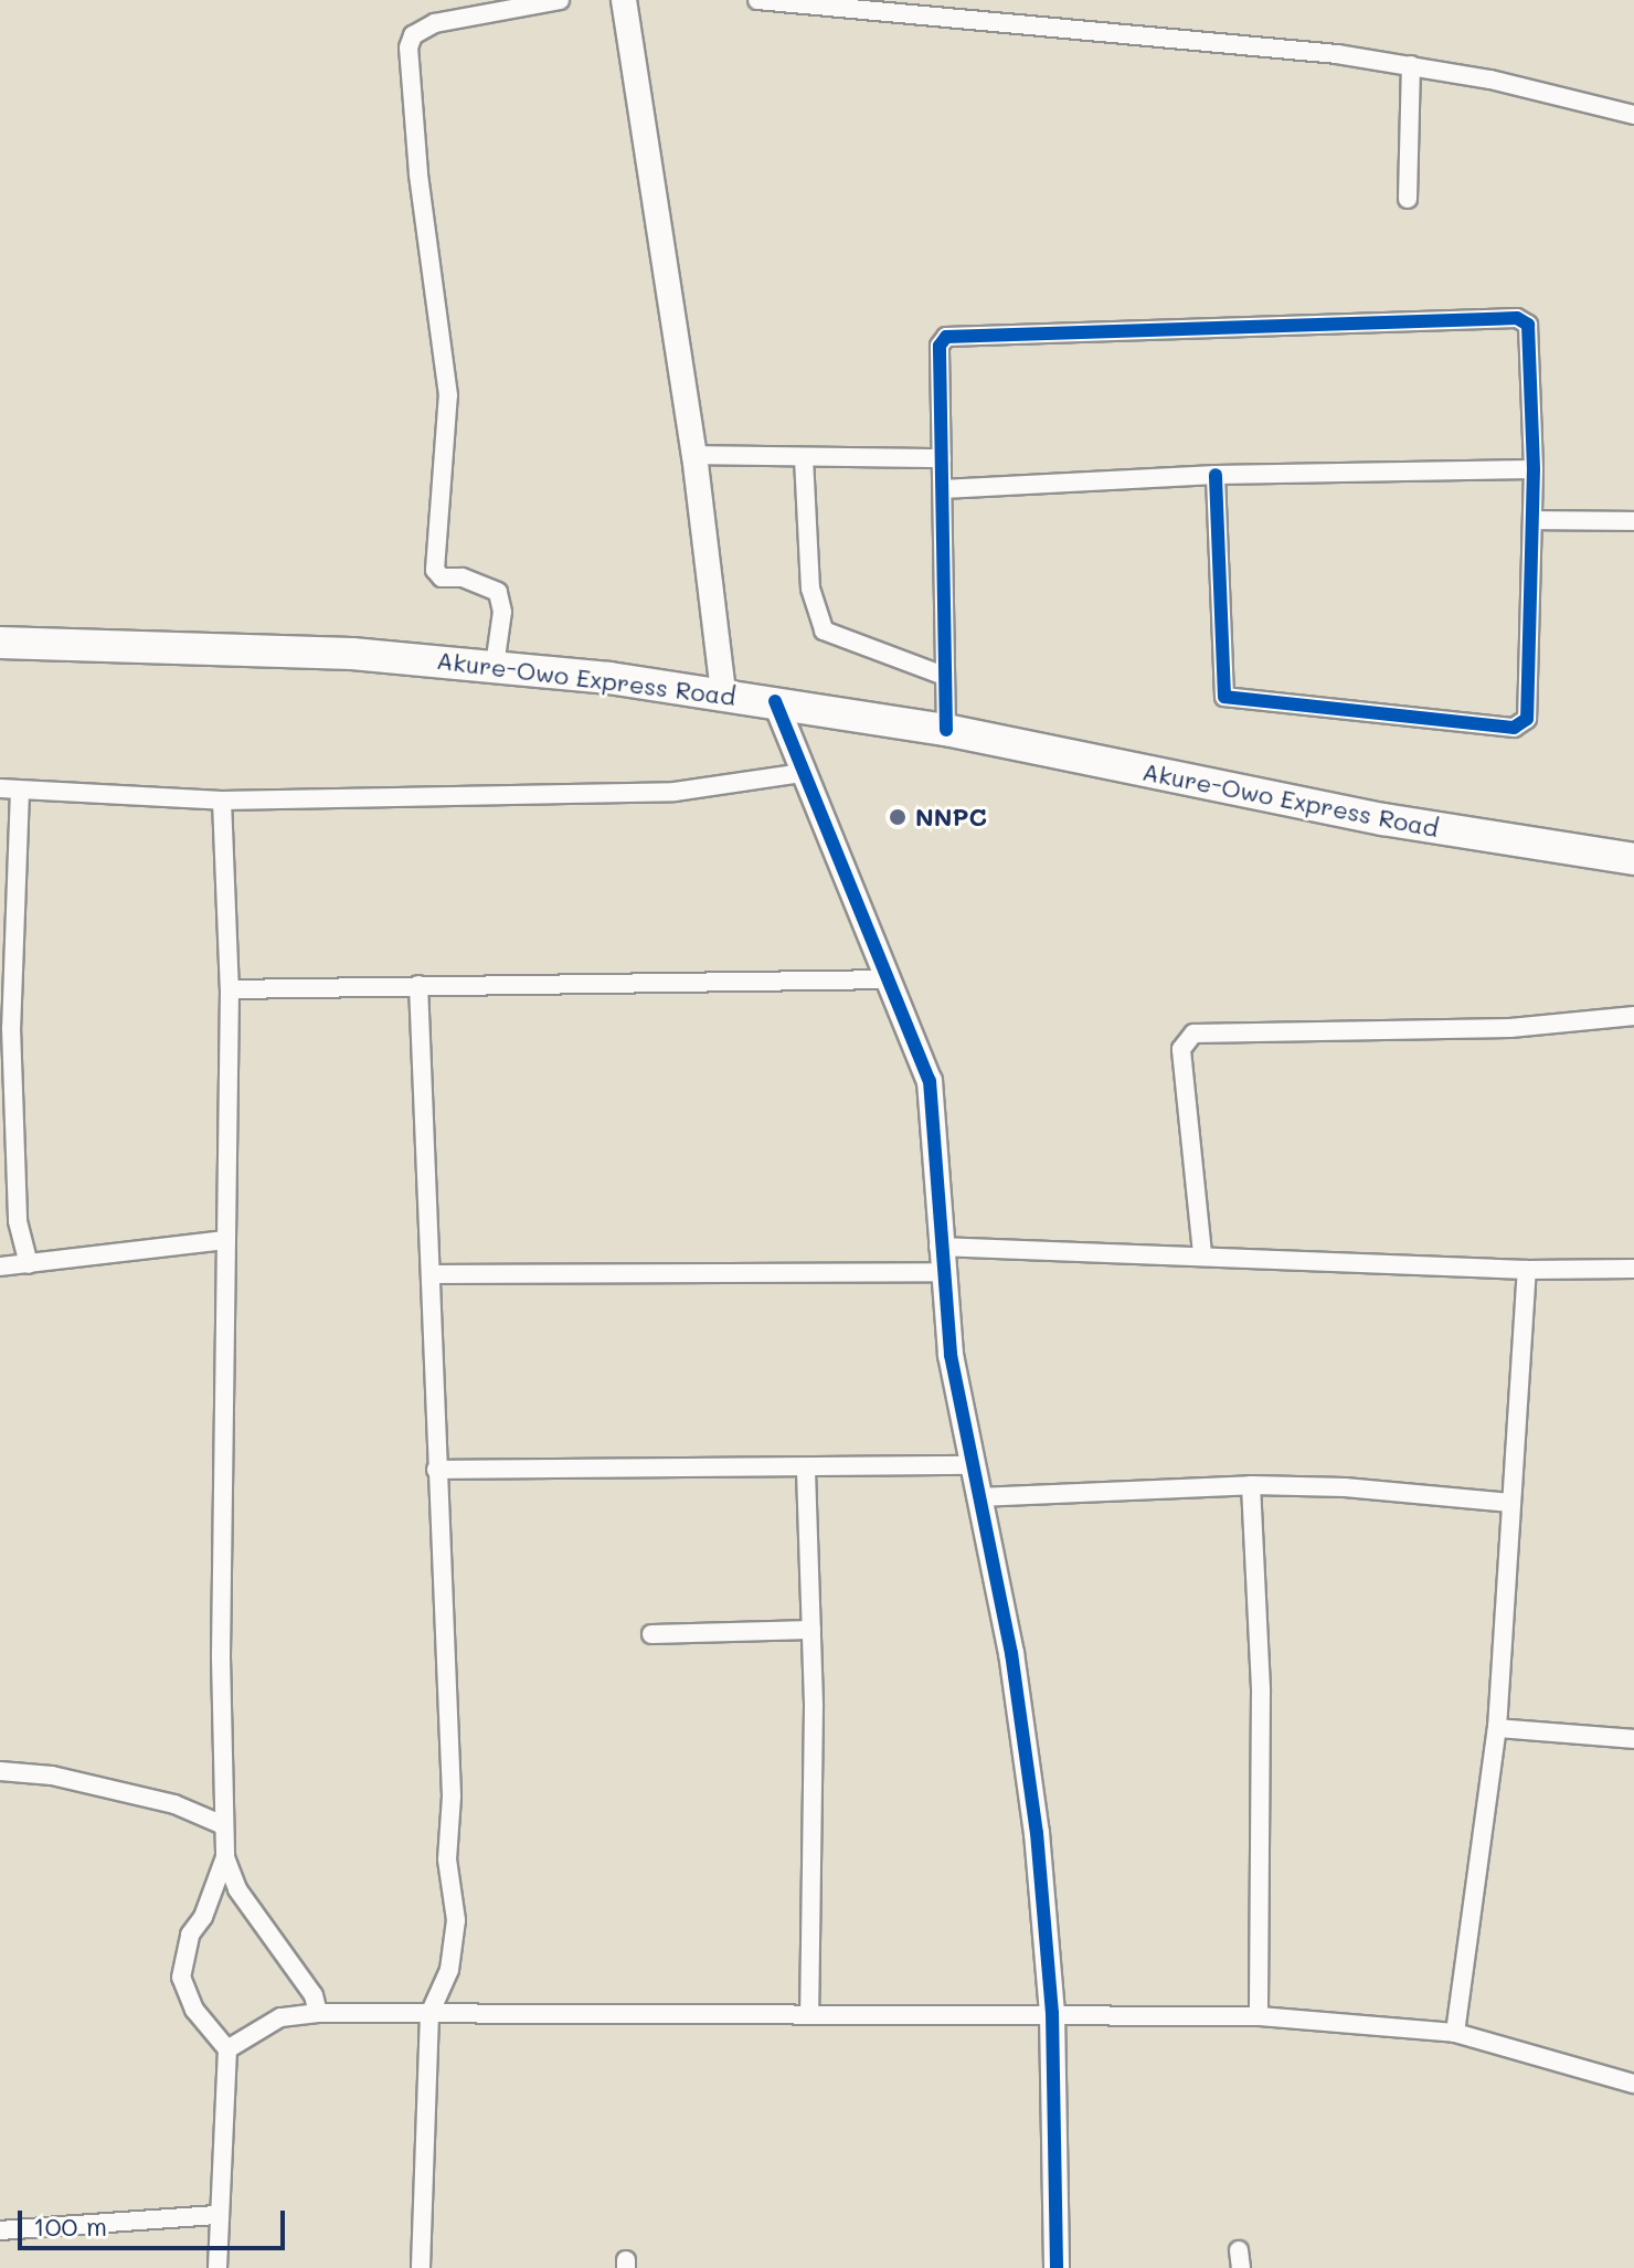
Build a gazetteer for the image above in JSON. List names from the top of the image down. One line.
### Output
{"streets":{"highway":["Akure-Owo Express Road"]},"places":["NNPC"],"scale_bar":"100 m"}
